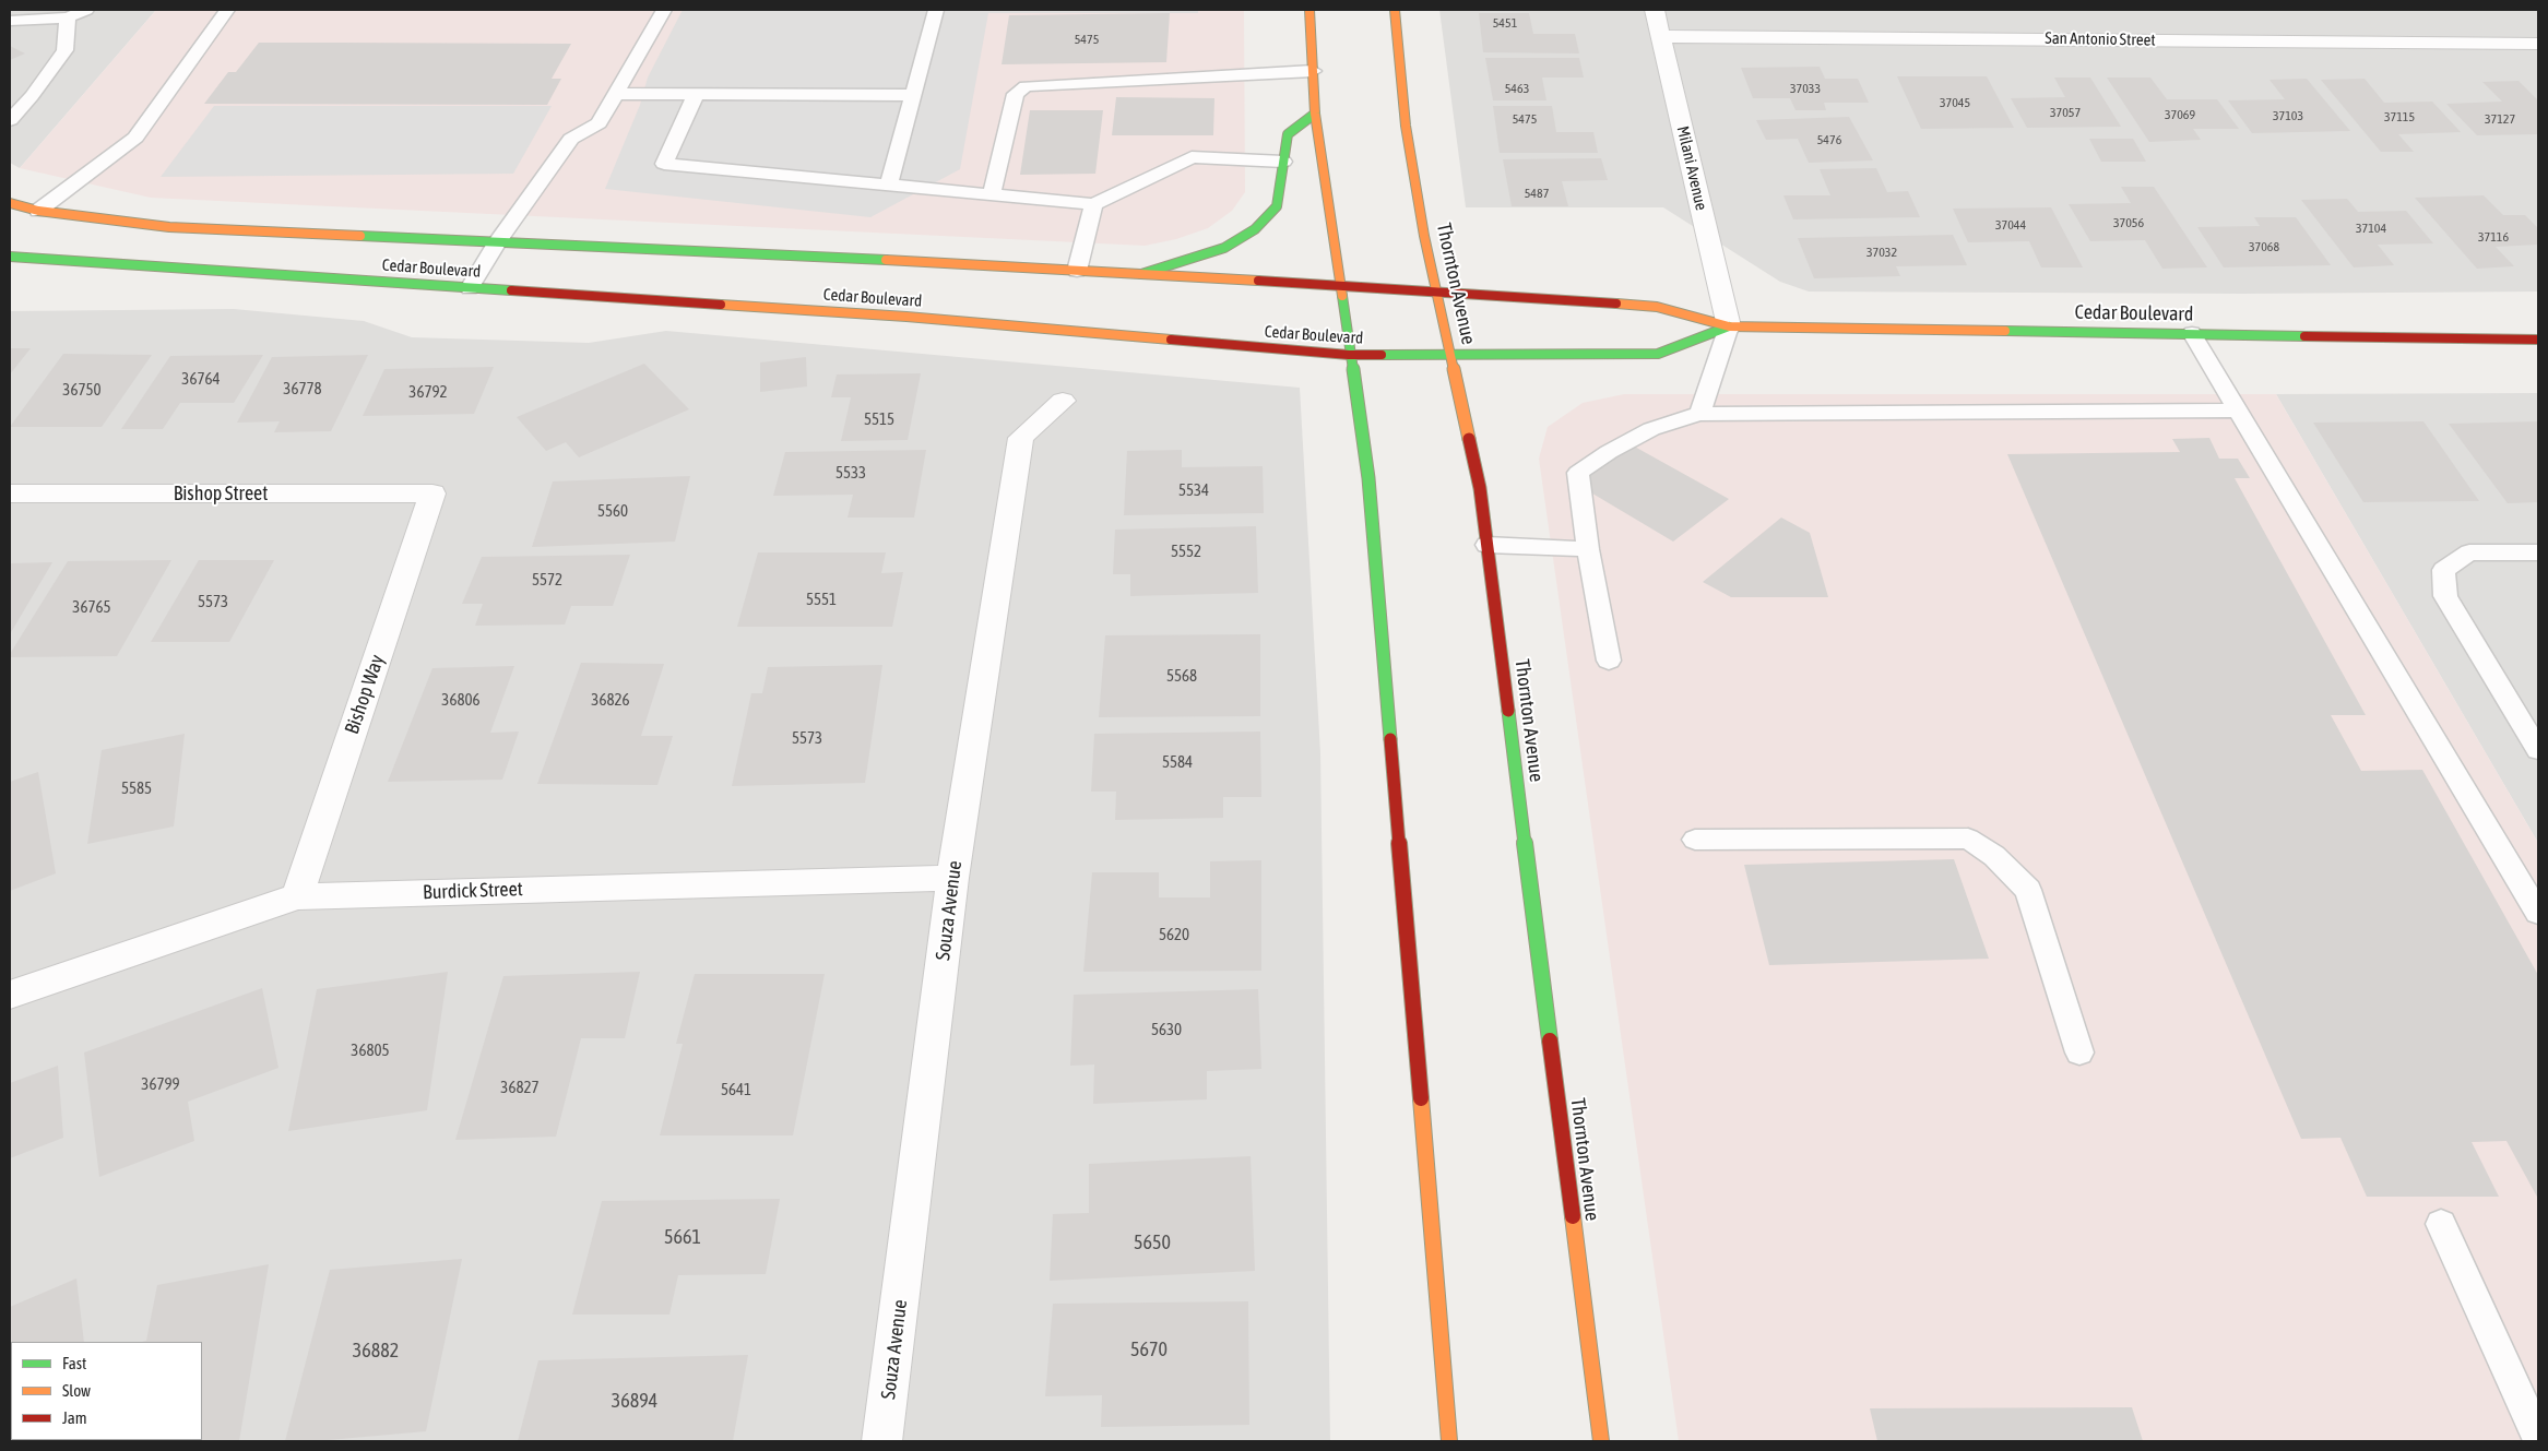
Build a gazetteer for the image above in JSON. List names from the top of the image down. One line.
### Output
{"streets":{"main road":["Cedar Boulevard","Thornton Avenue"],"street":["San Antonio Street","Milani Avenue","Bishop Street","Bishop Way","Burdick Street","Souza Avenue"]},"crossings":[["San Antonio Street","Milani Avenue"],["Milani Avenue","Cedar Boulevard"],["Cedar Boulevard","Thornton Avenue"],["Bishop Street","Bishop Way"],["Bishop Way","Burdick Street"],["Burdick Street","Souza Avenue"]],"house_numbers":["5451","5475","5463","37033","37045","37057","37069","37103","37115","5475","37127","5476","5487","37056","37044","37104","37116","37068","37032","36764","36778","36750","36792","5515","5533","5534","5560","5552","5572","5551","5573","36765","5568","36806","36826","5573","5584","5585","5620","5630","36805","36799","36827","5641","5661","5650","5670","36882","36894"],"legend":["Fast","Slow","Jam"]}
